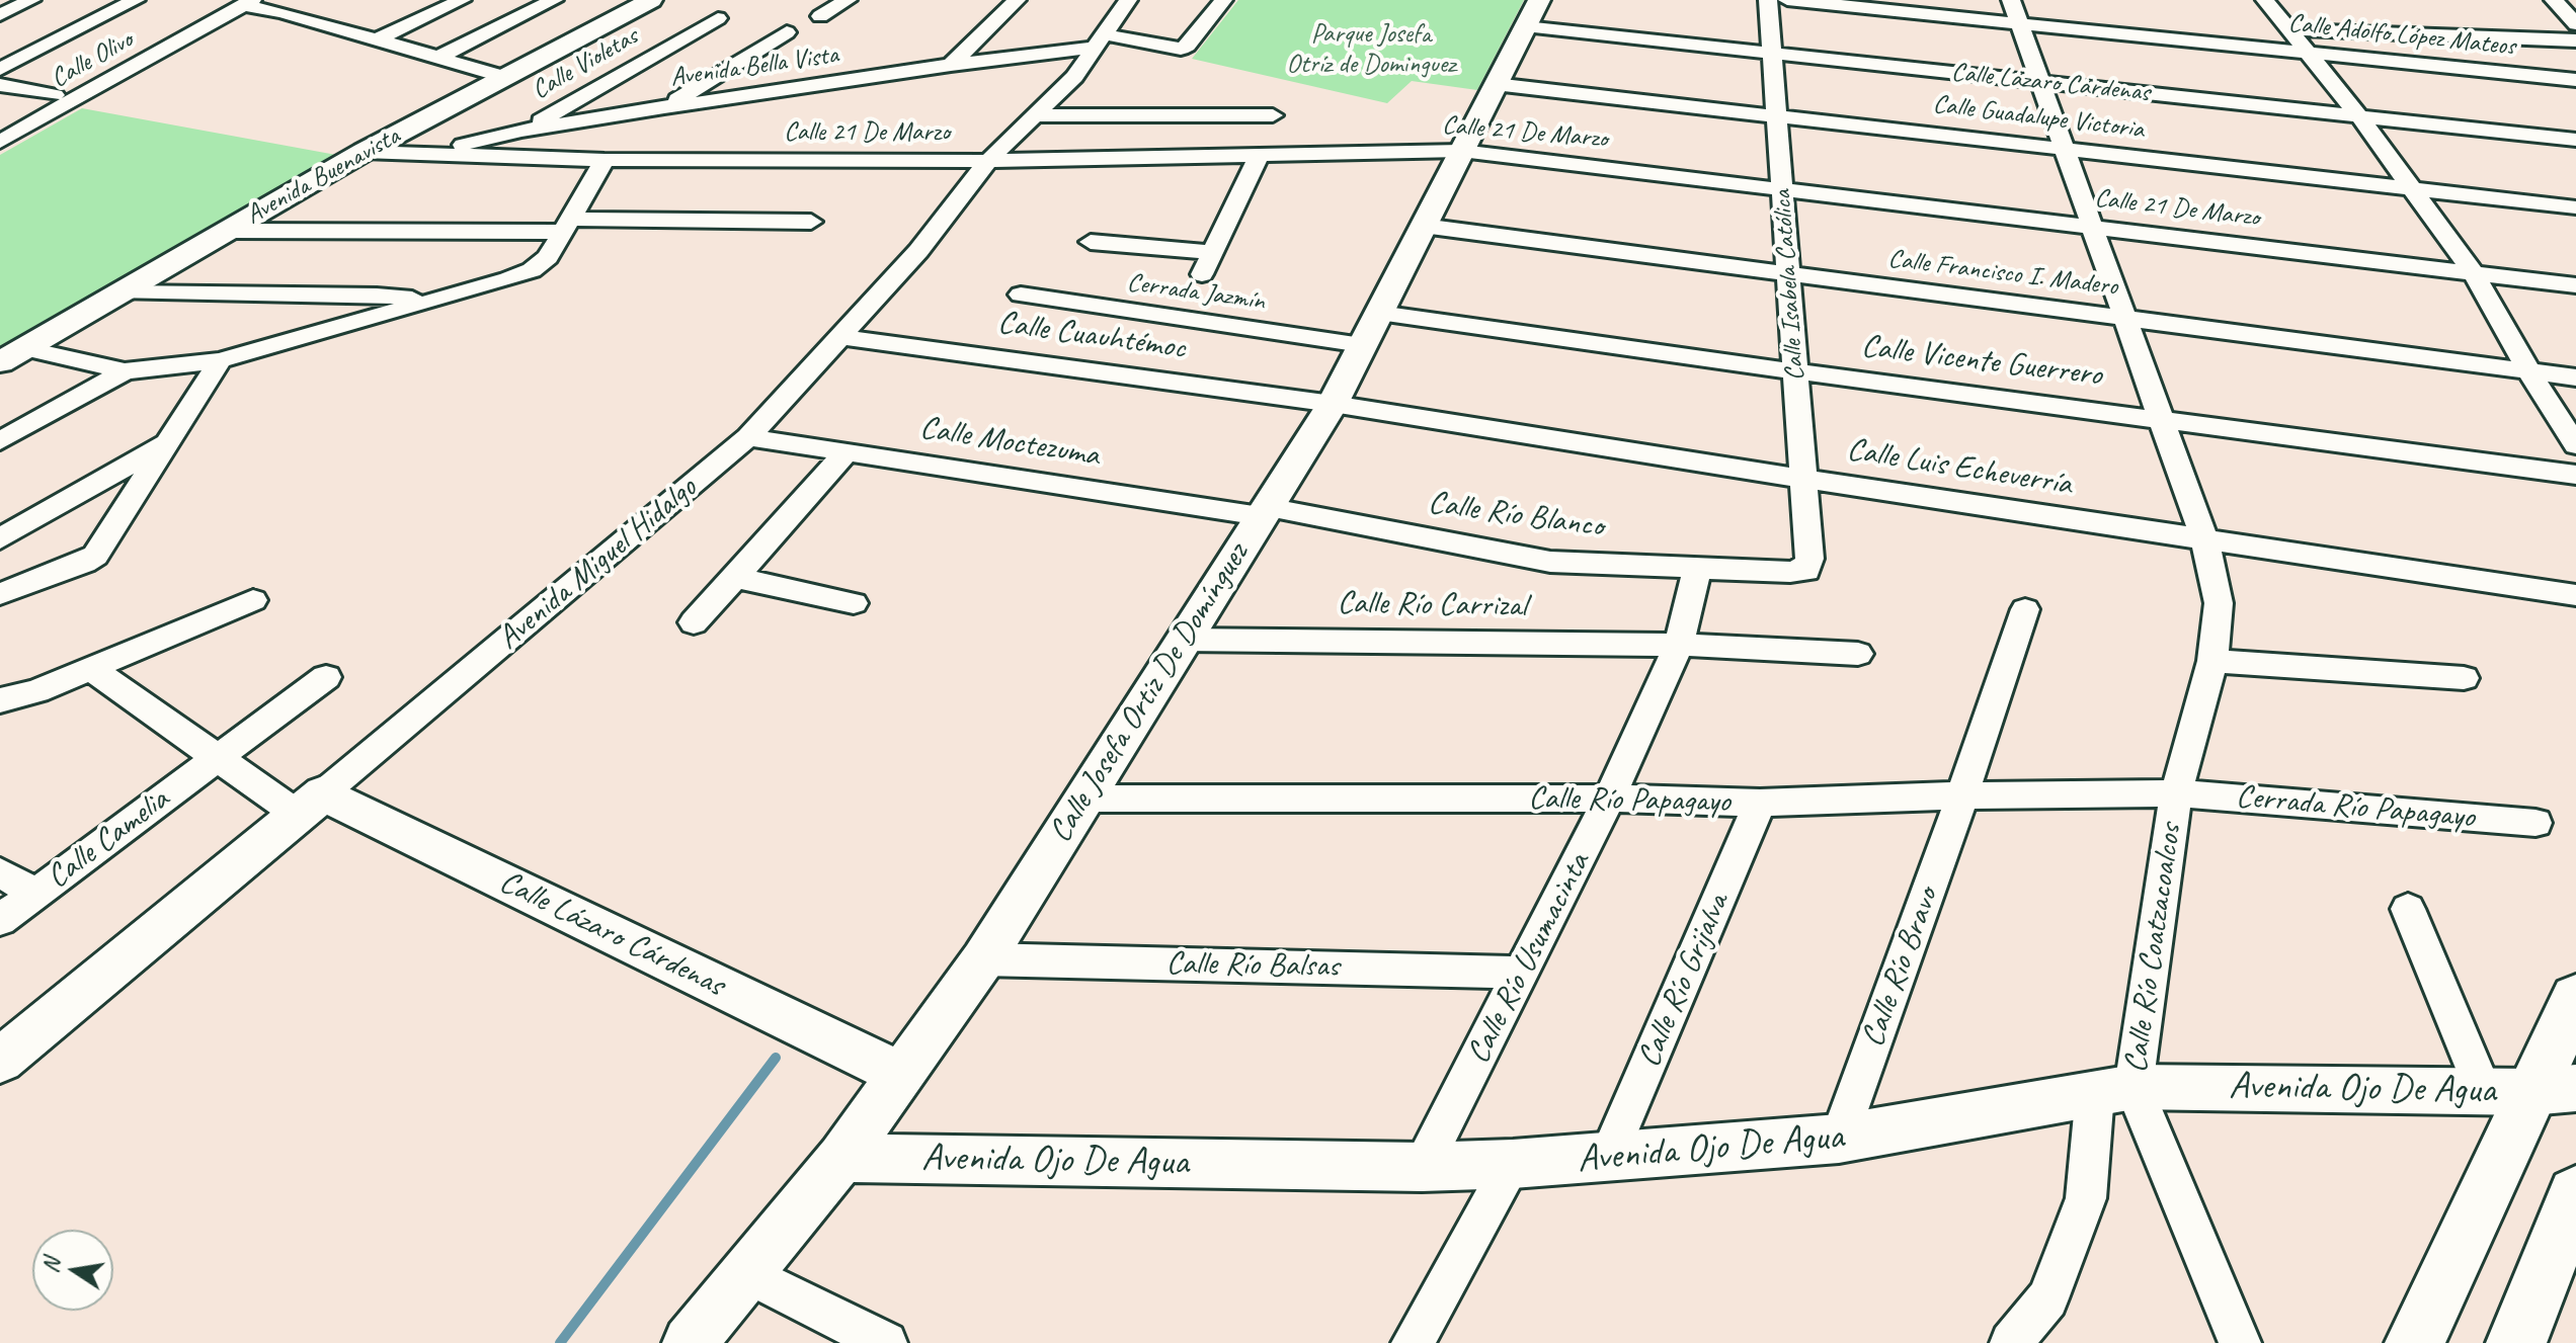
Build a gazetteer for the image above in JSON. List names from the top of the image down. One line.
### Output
{"streets":{"street":["Calle Adolfo López Mateos","Calle Olivo","Calle Violetas","Avenida Bella Vista","Calle Lázaro Cárdenas","Calle Guadalupe Victoria","Calle 21 De Marzo","Avenida Buenavista","Calle Francisco I. Madero","Calle Isabela Católica","Cerrada Jazmín","Calle Cuauhtémoc","Calle Vicente Guerrero","Calle Moctezuma","Calle Luis Echeverría","Calle Río Blanco","Avenida Miguel Hidalgo","Calle Río Carrizal","Calle Josefa Ortiz De Domínguez","Calle Río Papagayo","Cerrada Río Papagayo","Calle Camelia","Calle Río Coatzacoalcos","Calle Río Usumacinta","Calle Río Balsas","Calle Río Bravo","Calle Río Grijalva","Avenida Ojo De Agua"]},"crossings":[["Calle Adolfo López Mateos","Calle Río Coatzacoalcos"],["Calle Violetas","Avenida Bella Vista"],["Avenida Bella Vista","Calle 21 De Marzo"],["Avenida Bella Vista","Avenida Miguel Hidalgo"],["Calle Lázaro Cárdenas","Calle Isabela Católica"],["Calle Lázaro Cárdenas","Avenida Miguel Hidalgo"],["Calle Lázaro Cárdenas","Calle Josefa Ortiz De Domínguez"],["Calle Lázaro Cárdenas","Calle Río Coatzacoalcos"],["Calle Guadalupe Victoria","Calle Isabela Católica"],["Calle Guadalupe Victoria","Calle Josefa Ortiz De Domínguez"],["Calle Guadalupe Victoria","Calle Río Coatzacoalcos"],["Calle 21 De Marzo","Avenida Buenavista"],["Calle 21 De Marzo","Calle Isabela Católica"],["Calle 21 De Marzo","Avenida Miguel Hidalgo"],["Calle 21 De Marzo","Calle Josefa Ortiz De Domínguez"],["Calle 21 De Marzo","Calle Río Coatzacoalcos"],["Calle Francisco I. Madero","Calle Isabela Católica"],["Calle Francisco I. Madero","Calle Josefa Ortiz De Domínguez"],["Calle Francisco I. Madero","Calle Río Coatzacoalcos"],["Calle Isabela Católica","Calle Vicente Guerrero"],["Calle Isabela Católica","Calle Luis Echeverría"],["Calle Isabela Católica","Calle Río Blanco"],["Cerrada Jazmín","Calle Vicente Guerrero"],["Cerrada Jazmín","Calle Josefa Ortiz De Domínguez"],["Calle Cuauhtémoc","Calle Luis Echeverría"],["Calle Cuauhtémoc","Avenida Miguel Hidalgo"],["Calle Cuauhtémoc","Calle Josefa Ortiz De Domínguez"],["Calle Vicente Guerrero","Calle Josefa Ortiz De Domínguez"],["Calle Vicente Guerrero","Calle Río Coatzacoalcos"],["Calle Moctezuma","Calle Río Blanco"],["Calle Moctezuma","Avenida Miguel Hidalgo"],["Calle Moctezuma","Calle Josefa Ortiz De Domínguez"],["Calle Luis Echeverría","Calle Josefa Ortiz De Domínguez"],["Calle Luis Echeverría","Calle Río Coatzacoalcos"],["Calle Río Blanco","Calle Josefa Ortiz De Domínguez"],["Calle Río Blanco","Calle Río Usumacinta"],["Calle Río Carrizal","Calle Josefa Ortiz De Domínguez"],["Calle Río Carrizal","Calle Río Usumacinta"],["Calle Josefa Ortiz De Domínguez","Calle Río Papagayo"],["Calle Josefa Ortiz De Domínguez","Calle Río Balsas"],["Calle Josefa Ortiz De Domínguez","Avenida Ojo De Agua"],["Calle Río Papagayo","Cerrada Río Papagayo"],["Calle Río Papagayo","Calle Río Coatzacoalcos"],["Calle Río Papagayo","Calle Río Usumacinta"],["Calle Río Papagayo","Calle Río Bravo"],["Calle Río Papagayo","Calle Río Grijalva"],["Cerrada Río Papagayo","Calle Río Coatzacoalcos"],["Calle Río Coatzacoalcos","Avenida Ojo De Agua"],["Calle Río Usumacinta","Calle Río Balsas"],["Calle Río Usumacinta","Avenida Ojo De Agua"],["Calle Río Bravo","Avenida Ojo De Agua"],["Calle Río Grijalva","Avenida Ojo De Agua"]],"parks":["Parque Josefa Otríz de Dominguez"],"north":"left"}
